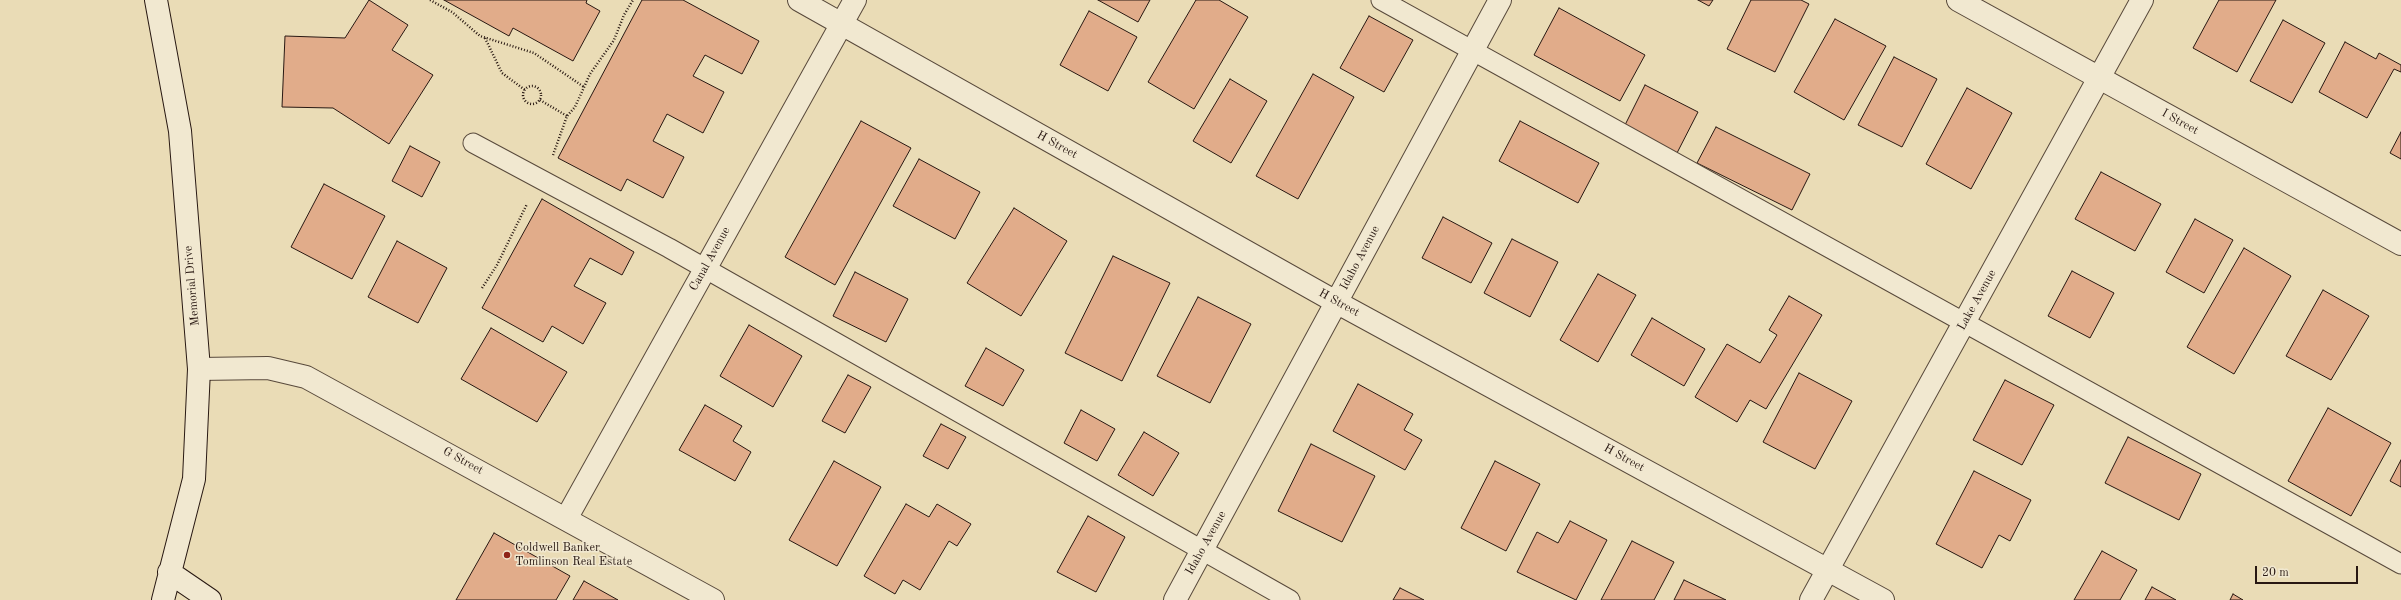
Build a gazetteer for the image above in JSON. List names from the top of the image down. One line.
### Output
{"streets":{"street":["I Street","H Street","Idaho Avenue","Canal Avenue","Memorial Drive","Lake Avenue","G Street"]},"crossings":[["I Street","Lake Avenue"],["H Street","Idaho Avenue"],["H Street","Canal Avenue"],["H Street","Lake Avenue"],["Canal Avenue","G Street"],["Memorial Drive","G Street"]],"places":["Coldwell Banker Tomlinson Real Estate"],"scale_bar":"20 m"}
